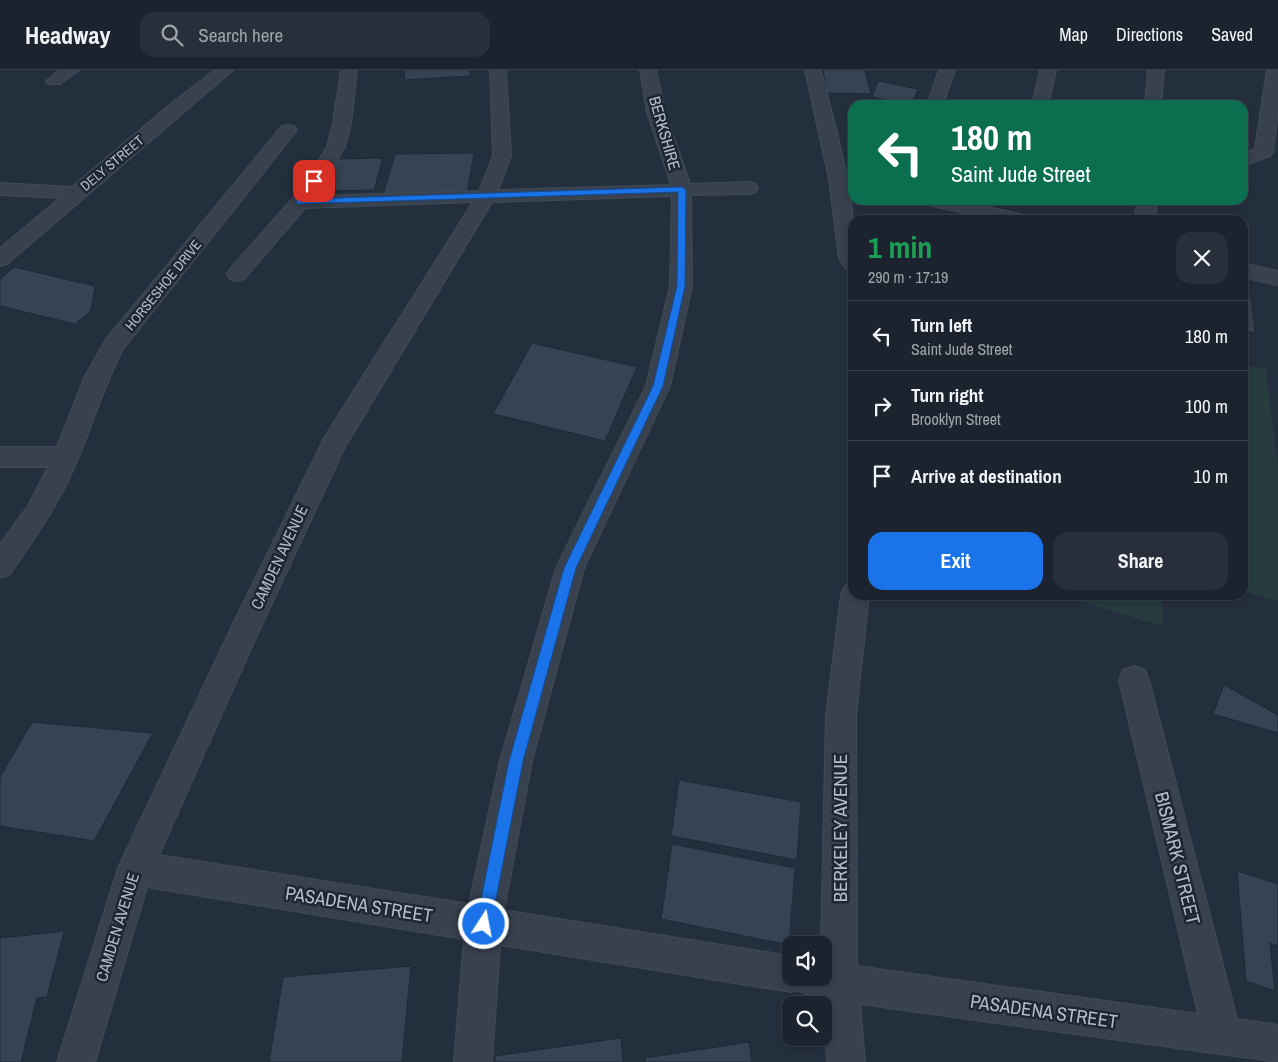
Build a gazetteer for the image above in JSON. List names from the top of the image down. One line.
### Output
{"streets":{"street":["BERKSHIRE","DELY STREET","HORSESHOE DRIVE","CAMDEN AVENUE","BERKELEY AVENUE","BISMARK STREET","PASADENA STREET"]},"crossings":[["BERKSHIRE","PASADENA STREET"],["CAMDEN AVENUE","PASADENA STREET"],["BISMARK STREET","PASADENA STREET"]],"page":{"header":"Headway","search":"Search here","nav":["Map","Directions","Saved"],"turn":["180 m","Saint Jude Street"],"heading":["1 min","290 m · 17:19"],"list":[{"name":"Turn left","note":"Saint Jude Street","value":"180 m"},{"name":"Turn right","note":"Brooklyn Street","value":"100 m"},{"name":"Arrive at destination","value":"10 m"}],"buttons":["Exit","Share"]}}
